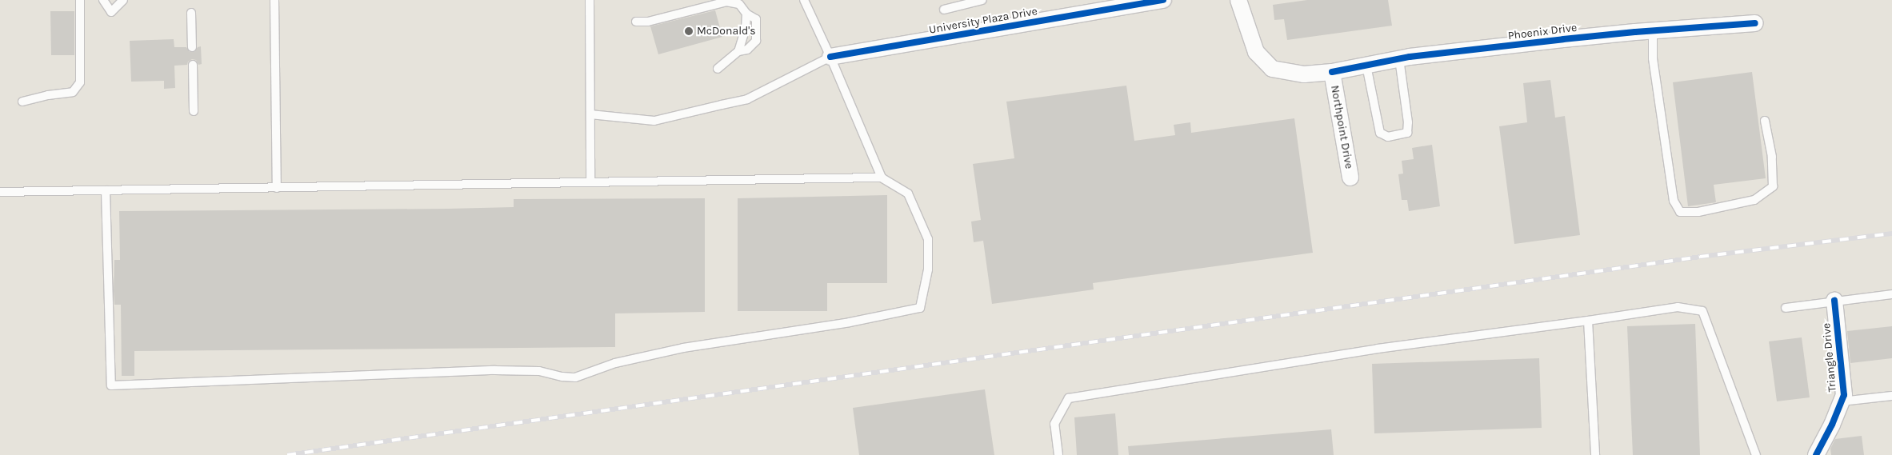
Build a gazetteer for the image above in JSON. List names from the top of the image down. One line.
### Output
{"streets":{"street":["University Plaza Drive","Phoenix Drive","Northpoint Drive","Triangle Drive"]},"crossings":[["Phoenix Drive","Northpoint Drive"]],"places":["McDonald's"]}
